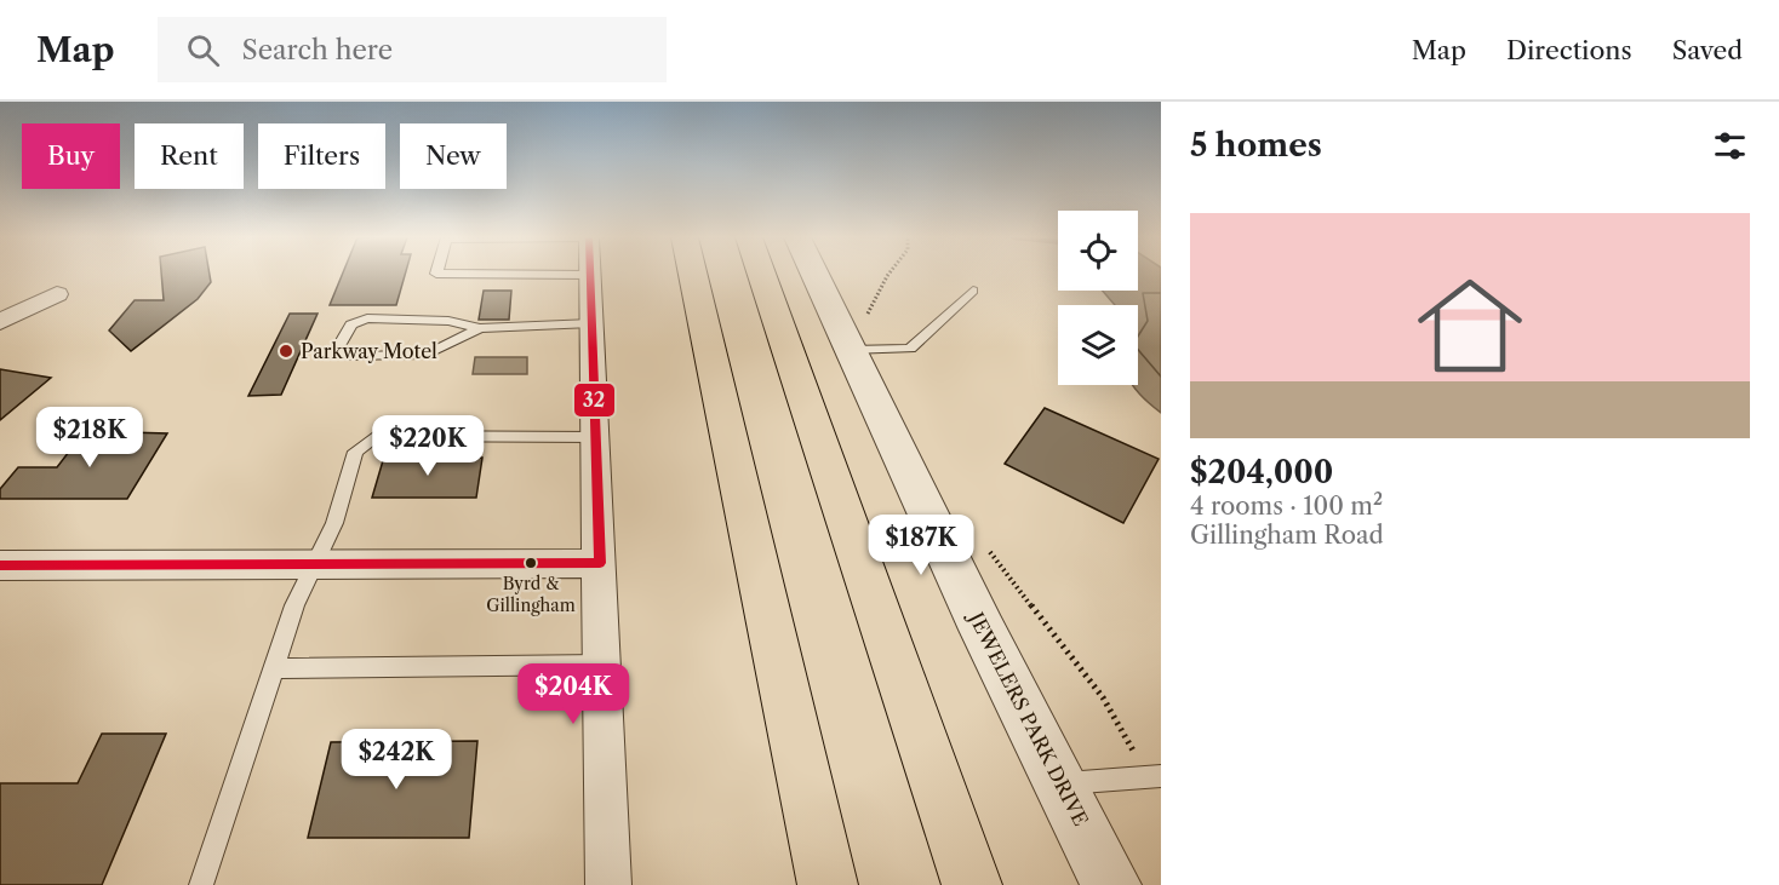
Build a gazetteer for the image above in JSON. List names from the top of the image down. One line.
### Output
{"streets":{"street":["JEWELERS PARK DRIVE"]},"places":["Parkway Motel","Byrd & Gillingham"],"lines":["transit line 32"],"page":{"header":"Map","search":"Search here","nav":["Map","Directions","Saved"],"heading":"5 homes","chip":["Buy","Rent","Filters","New"],"list":[{"name":"$204,000","note":"4 rooms · 100 m² · Gillingham Road"}],"price":["$218K","$220K","$187K","$204K","$242K"]}}
